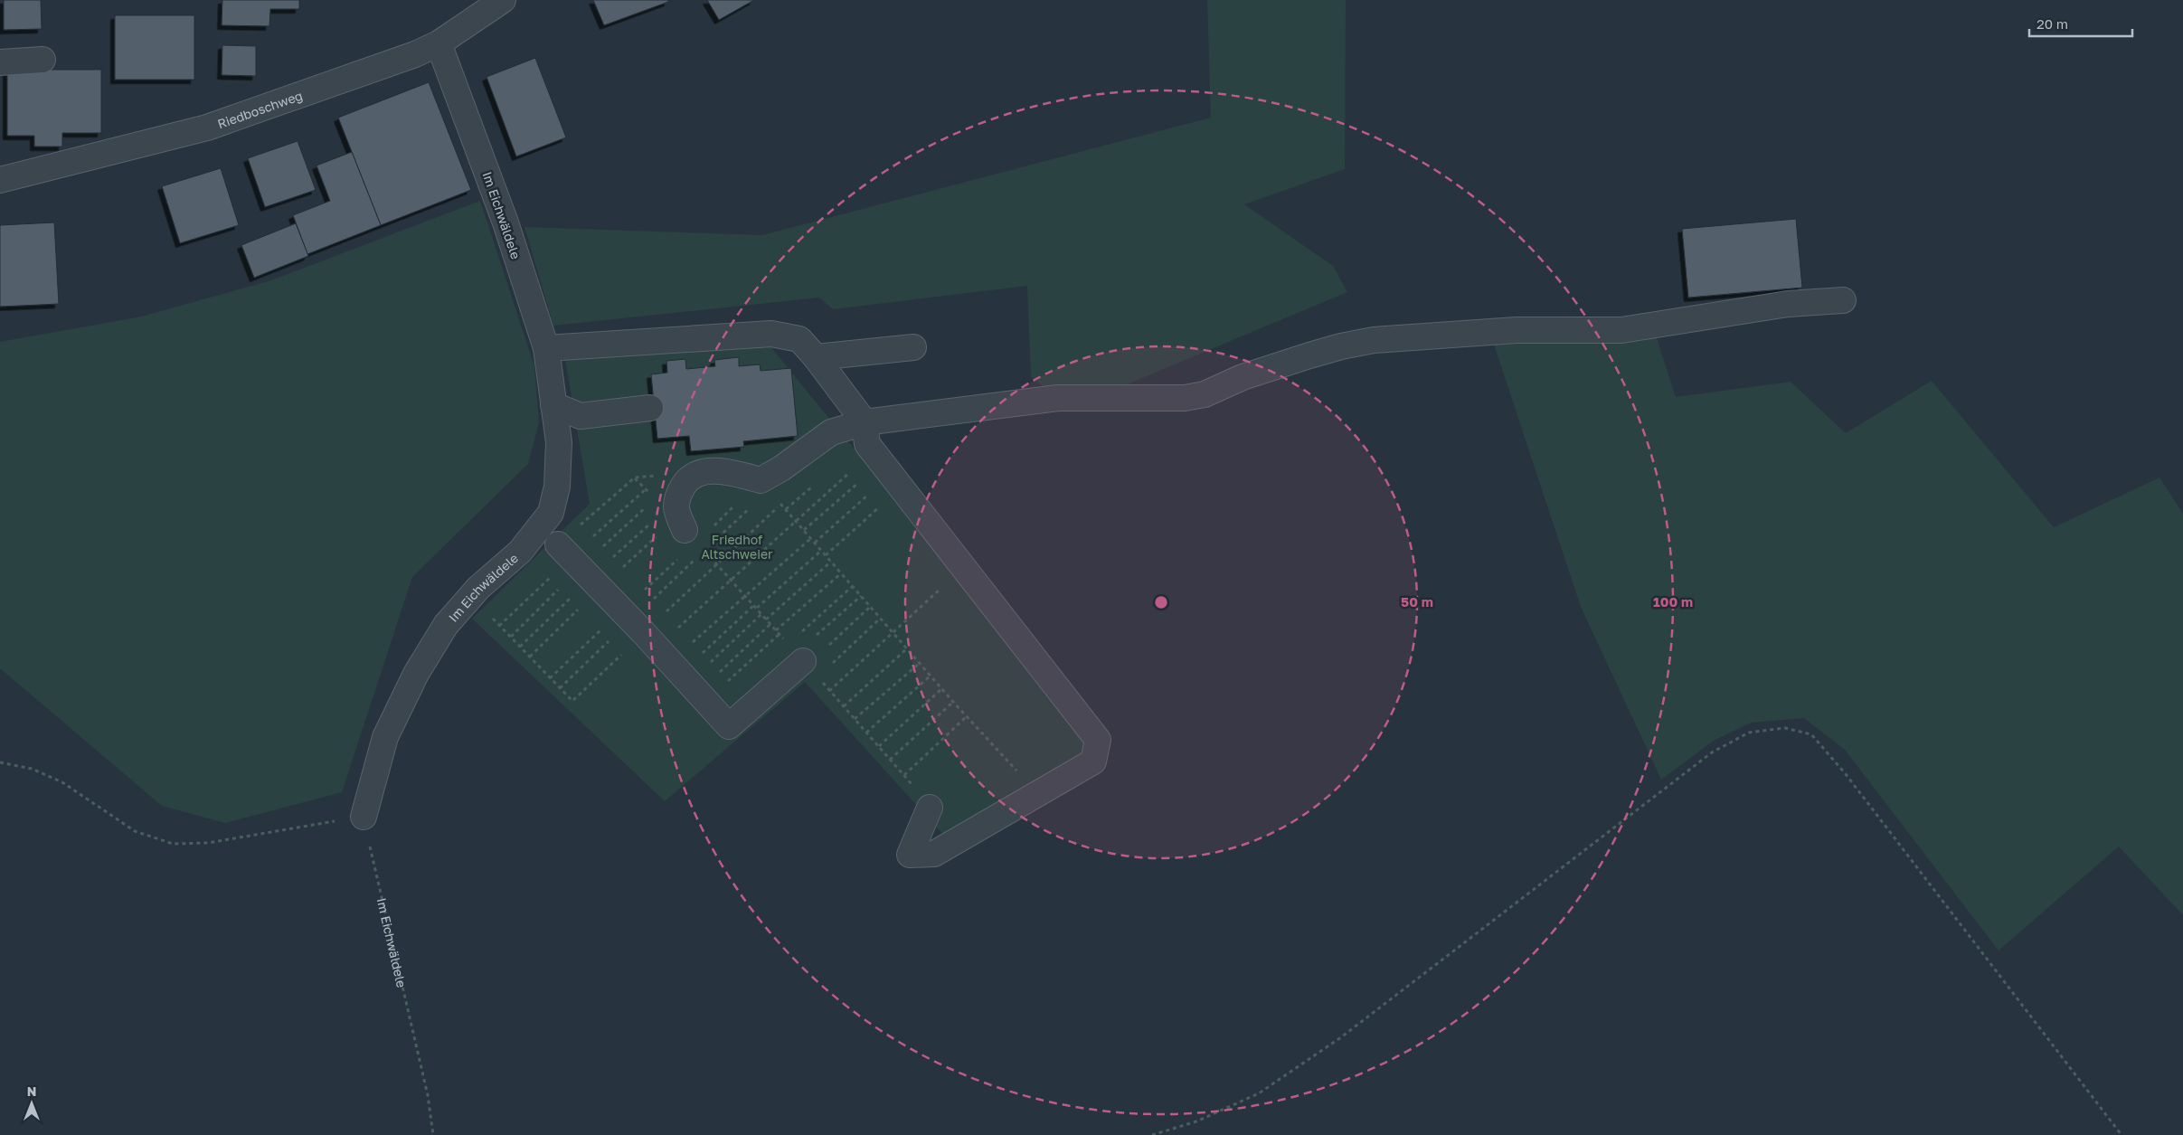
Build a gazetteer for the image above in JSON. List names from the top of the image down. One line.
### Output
{"streets":{"street":["Riedboschweg","Im Eichwäldele"]},"crossings":[["Riedboschweg","Im Eichwäldele"]],"parks":["Friedhof Altschweier"],"scale_bar":"20 m","north":"top","rings":["50 m","100 m"]}
